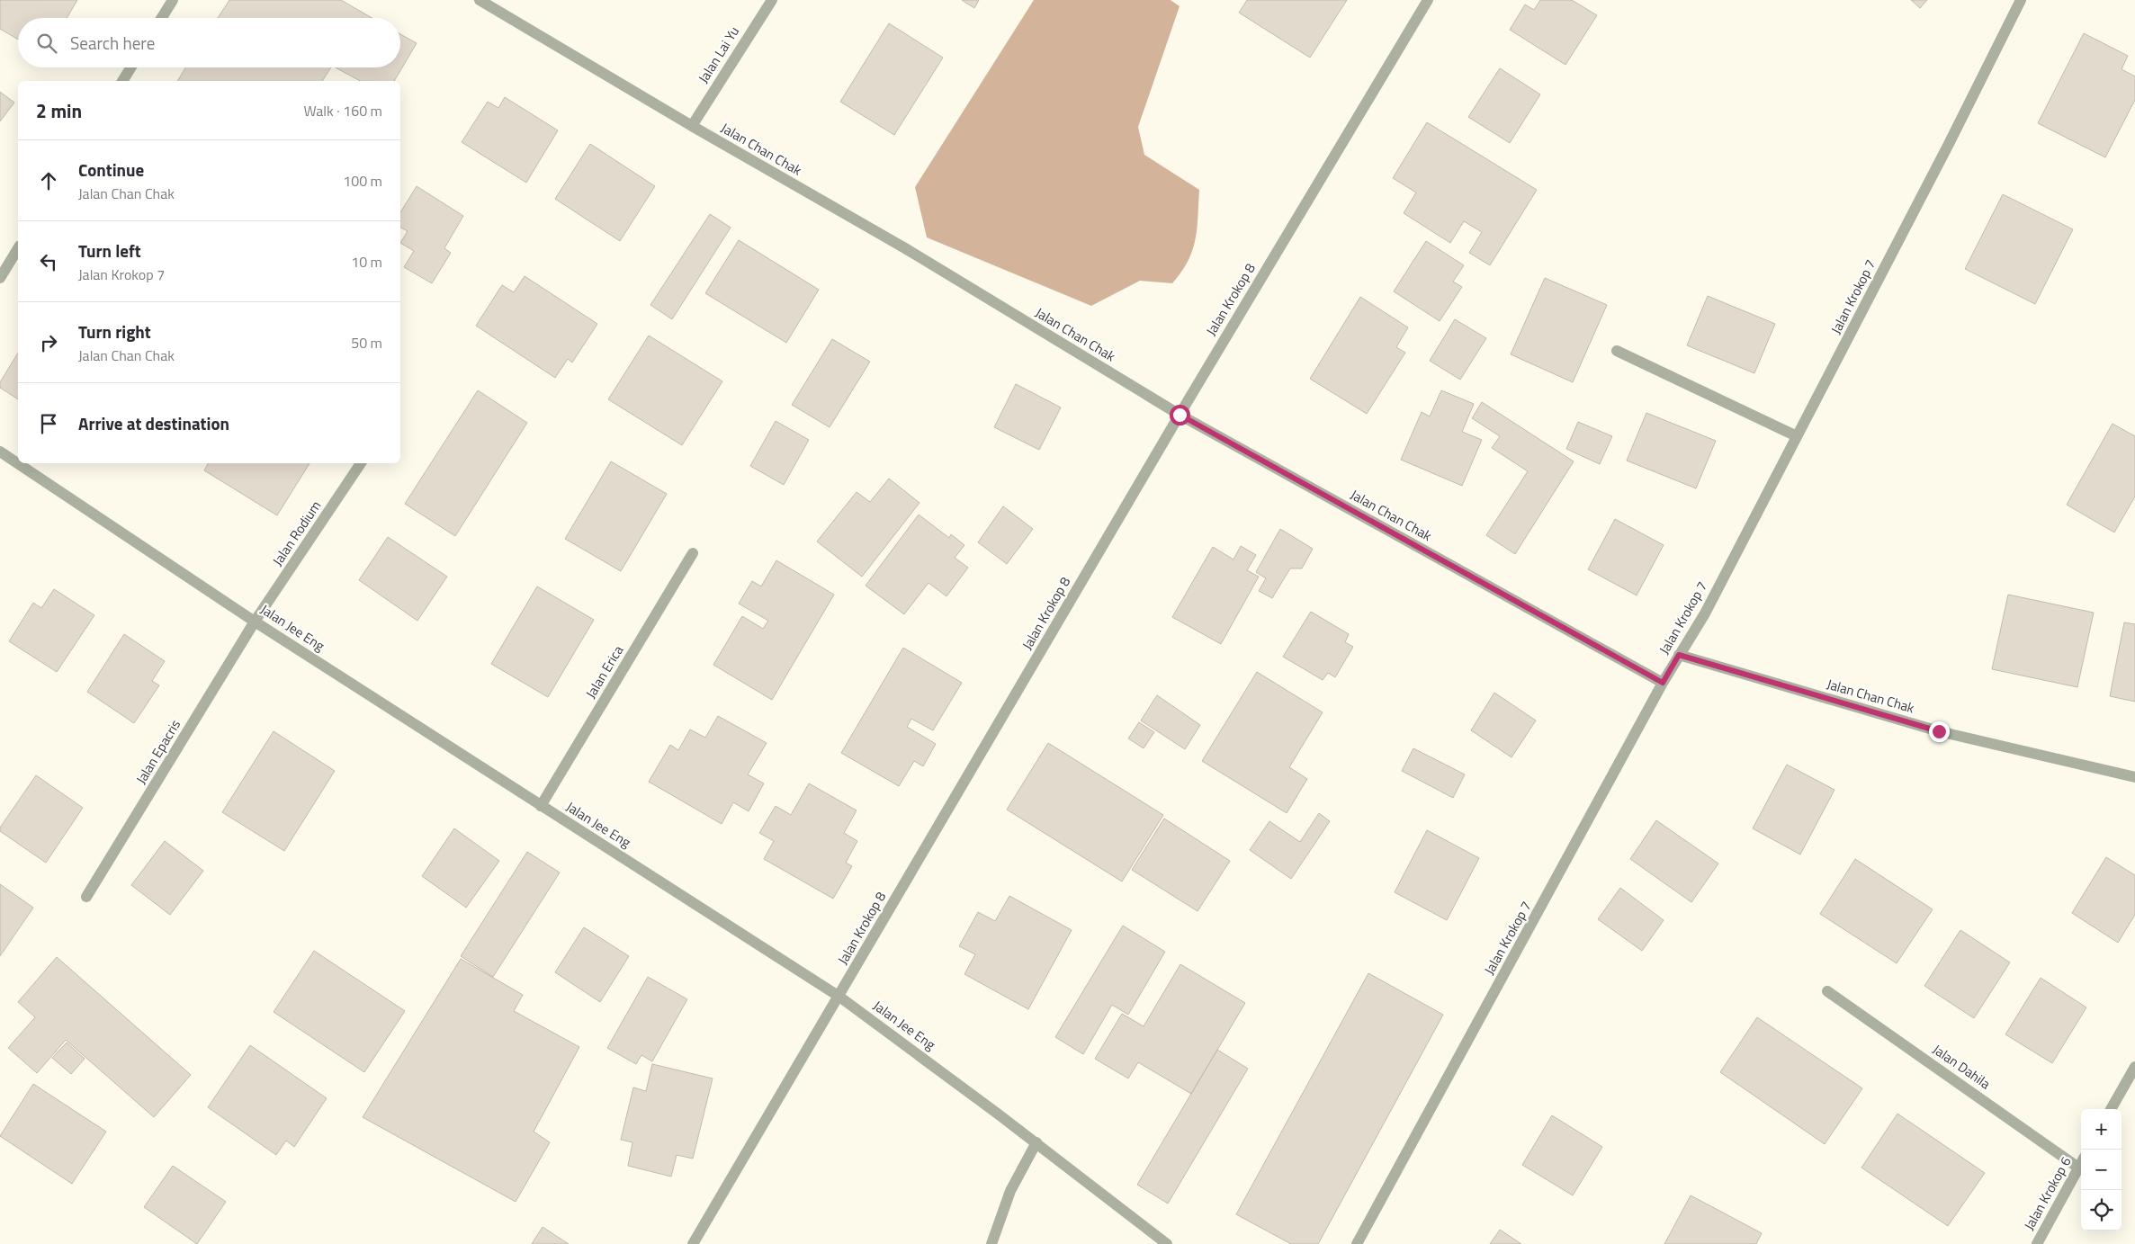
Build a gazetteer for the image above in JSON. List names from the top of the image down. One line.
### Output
{"streets":{"street":["Jalan Lai Yu","Jalan Chan Chak","Jalan Krokop 7","Jalan Krokop 8","Jalan Rodium","Jalan Jee Eng","Jalan Erica","Jalan Epacris","Jalan Dahila","Jalan Krokop 6"]},"crossings":[["Jalan Lai Yu","Jalan Chan Chak"],["Jalan Chan Chak","Jalan Krokop 7"],["Jalan Chan Chak","Jalan Krokop 8"],["Jalan Krokop 8","Jalan Jee Eng"],["Jalan Rodium","Jalan Jee Eng"],["Jalan Rodium","Jalan Epacris"],["Jalan Jee Eng","Jalan Erica"],["Jalan Jee Eng","Jalan Epacris"],["Jalan Dahila","Jalan Krokop 6"]],"page":{"search":"Search here","heading":["2 min","Walk · 160 m"],"list":[["Continue","Jalan Chan Chak","100 m"],["Turn left","Jalan Krokop 7","10 m"],["Turn right","Jalan Chan Chak","50 m"],"Arrive at destination"],"map_buttons":["+","−"]}}
